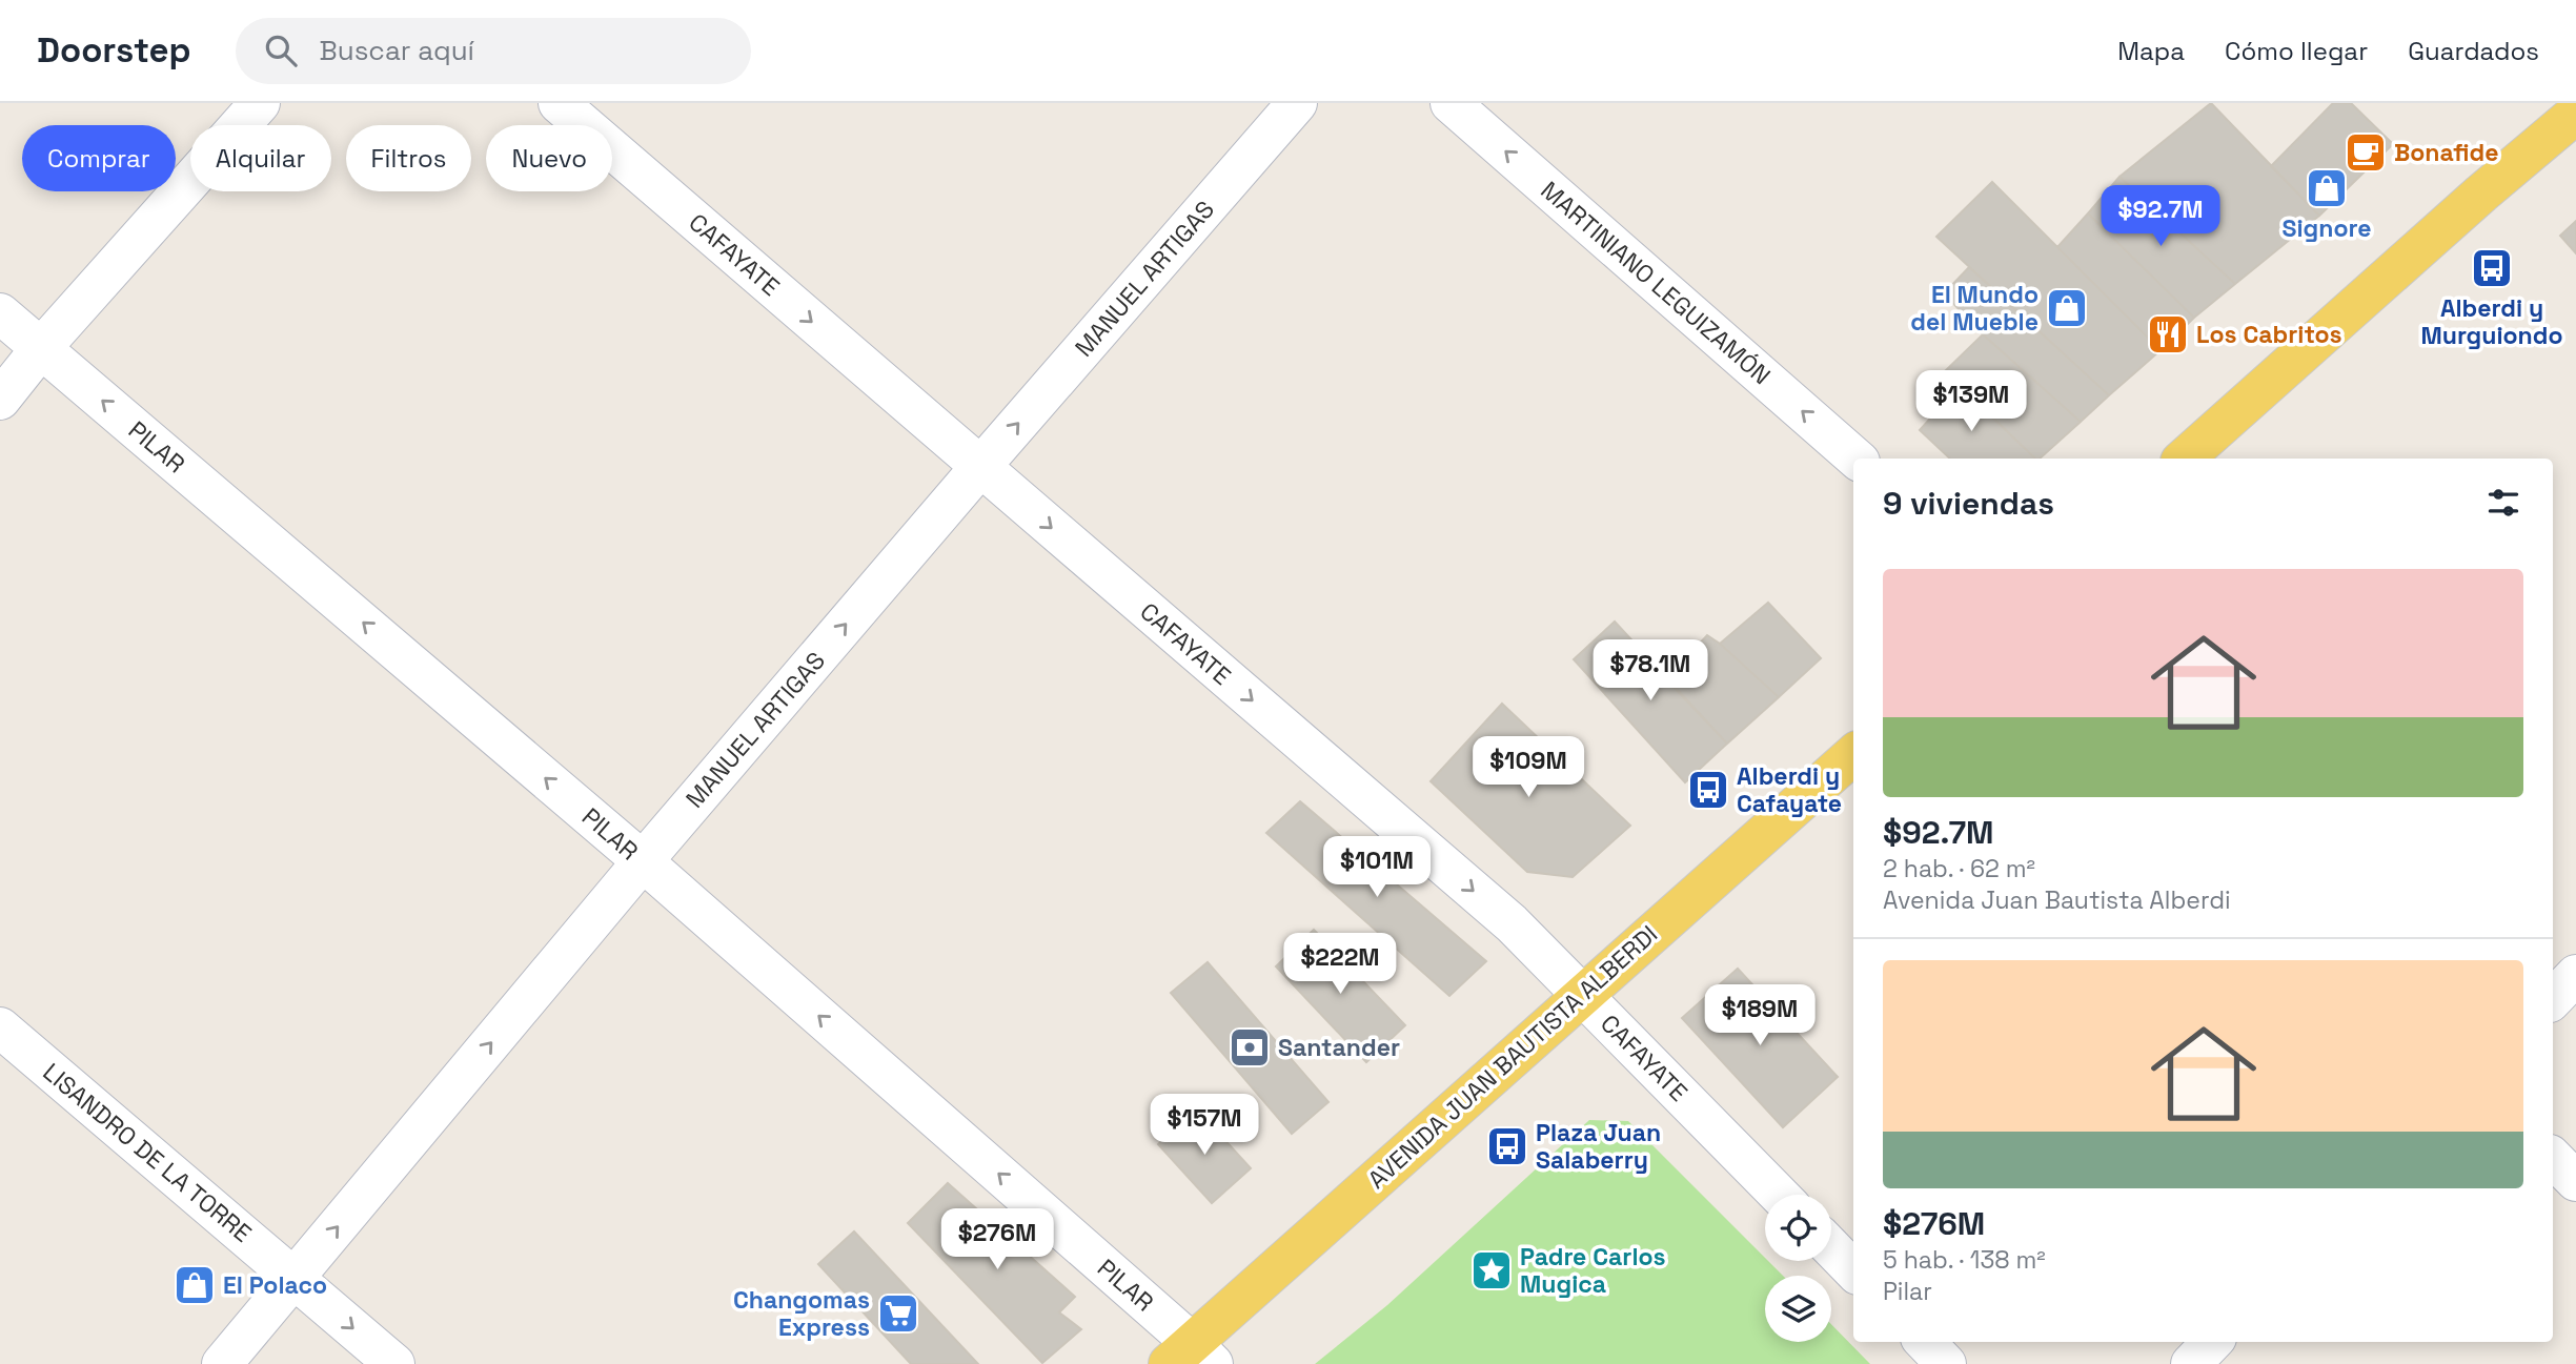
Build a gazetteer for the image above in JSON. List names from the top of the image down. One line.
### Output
{"streets":{"main road":["AVENIDA JUAN BAUTISTA ALBERDI"],"street":["CAFAYATE","MANUEL ARTIGAS","MARTINIANO LEGUIZAMÓN","PILAR","LISANDRO DE LA TORRE"]},"crossings":[["CAFAYATE","MANUEL ARTIGAS"],["CAFAYATE","AVENIDA JUAN BAUTISTA ALBERDI"],["MANUEL ARTIGAS","PILAR"],["MANUEL ARTIGAS","LISANDRO DE LA TORRE"],["PILAR","AVENIDA JUAN BAUTISTA ALBERDI"]],"one_way":["CAFAYATE","MANUEL ARTIGAS","MARTINIANO LEGUIZAMÓN","PILAR"],"places":{"cafe":["Bonafide"],"shop":["Signore","El Mundo del Mueble","El Polaco"],"bus stop":["Alberdi y Murguiondo","Alberdi y Cafayate","Plaza Juan Salaberry"],"restaurant":["Los Cabritos"],"bank":["Santander"],"place":["Padre Carlos Mugica"],"supermarket":["Changomas Express"]},"page":{"header":"Doorstep","search":"Buscar aquí","nav":["Mapa","Cómo llegar","Guardados"],"chip":["Comprar","Alquilar","Filtros","Nuevo"],"price":["$92.7M","$139M","$78.1M","$109M","$101M","$222M","$189M","$157M","$276M"],"heading":"9 viviendas","list":[{"name":"$92.7M","note":"2 hab. · 62 m² · Avenida Juan Bautista Alberdi"},{"name":"$276M","note":"5 hab. · 138 m² · Pilar"}]}}
